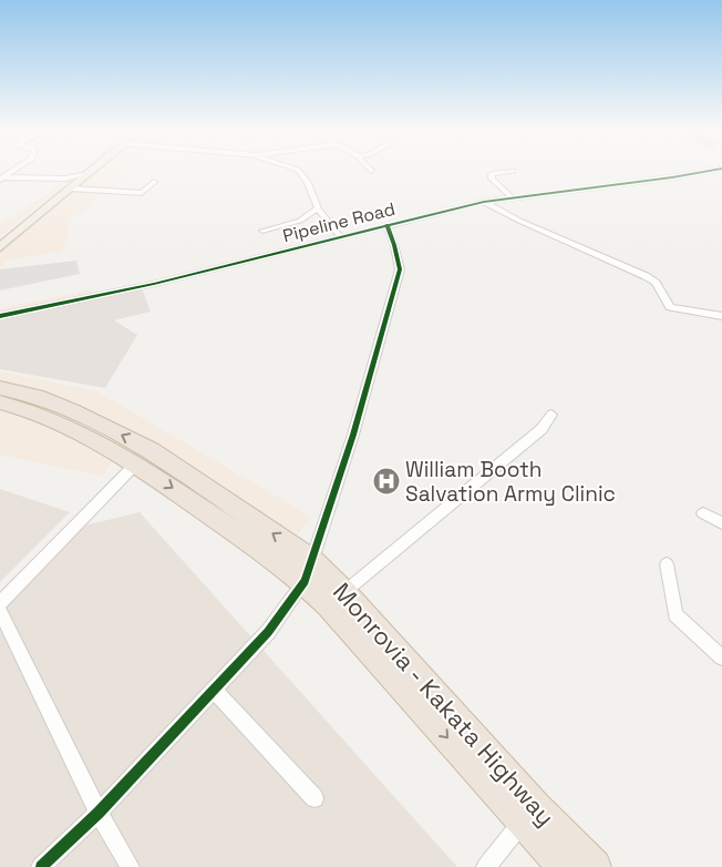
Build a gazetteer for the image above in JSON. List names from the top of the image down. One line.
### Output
{"streets":{"highway":["Monrovia - Kakata Highway"],"street":["Pipeline Road"]},"places":{"hospital":["William Booth Salvation Army Clinic"]}}
